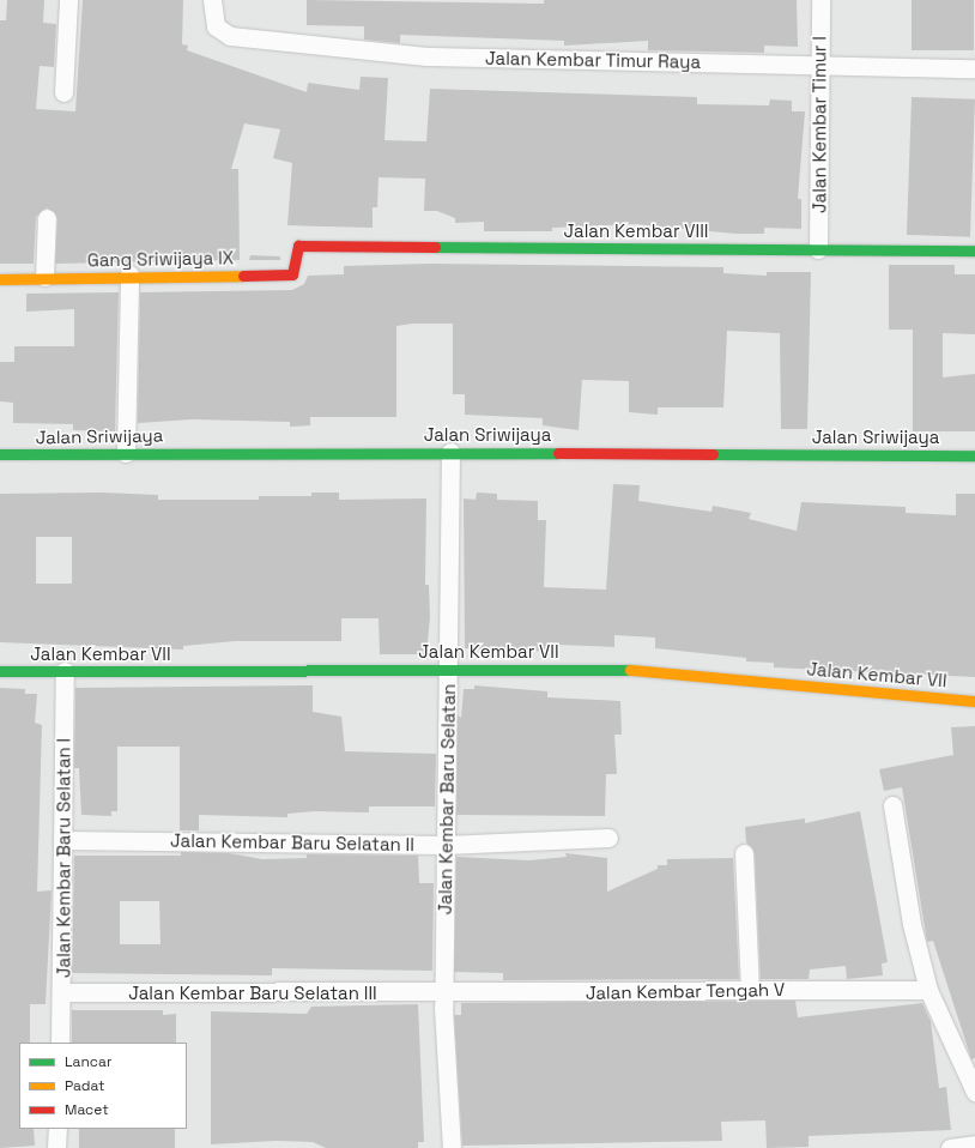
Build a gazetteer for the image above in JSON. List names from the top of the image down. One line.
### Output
{"streets":{"street":["Jalan Kembar Timur Raya","Jalan Kembar Timur I","Jalan Kembar VIII","Gang Sriwijaya IX","Jalan Sriwijaya","Jalan Kembar VII","Jalan Kembar Baru Selatan","Jalan Kembar Baru Selatan II","Jalan Kembar Baru Selatan I","Jalan Kembar Tengah V","Jalan Kembar Baru Selatan III"]},"crossings":[["Jalan Kembar Timur Raya","Jalan Kembar Timur I"],["Jalan Kembar Timur I","Jalan Kembar VIII"],["Jalan Kembar VIII","Gang Sriwijaya IX"],["Jalan Sriwijaya","Jalan Kembar Baru Selatan"],["Jalan Kembar VII","Jalan Kembar Baru Selatan"],["Jalan Kembar VII","Jalan Kembar Baru Selatan I"],["Jalan Kembar Baru Selatan","Jalan Kembar Baru Selatan II"],["Jalan Kembar Baru Selatan","Jalan Kembar Tengah V"],["Jalan Kembar Baru Selatan","Jalan Kembar Baru Selatan III"],["Jalan Kembar Baru Selatan II","Jalan Kembar Baru Selatan I"],["Jalan Kembar Baru Selatan I","Jalan Kembar Baru Selatan III"],["Jalan Kembar Tengah V","Jalan Kembar Baru Selatan III"]],"legend":["Lancar","Padat","Macet"]}
